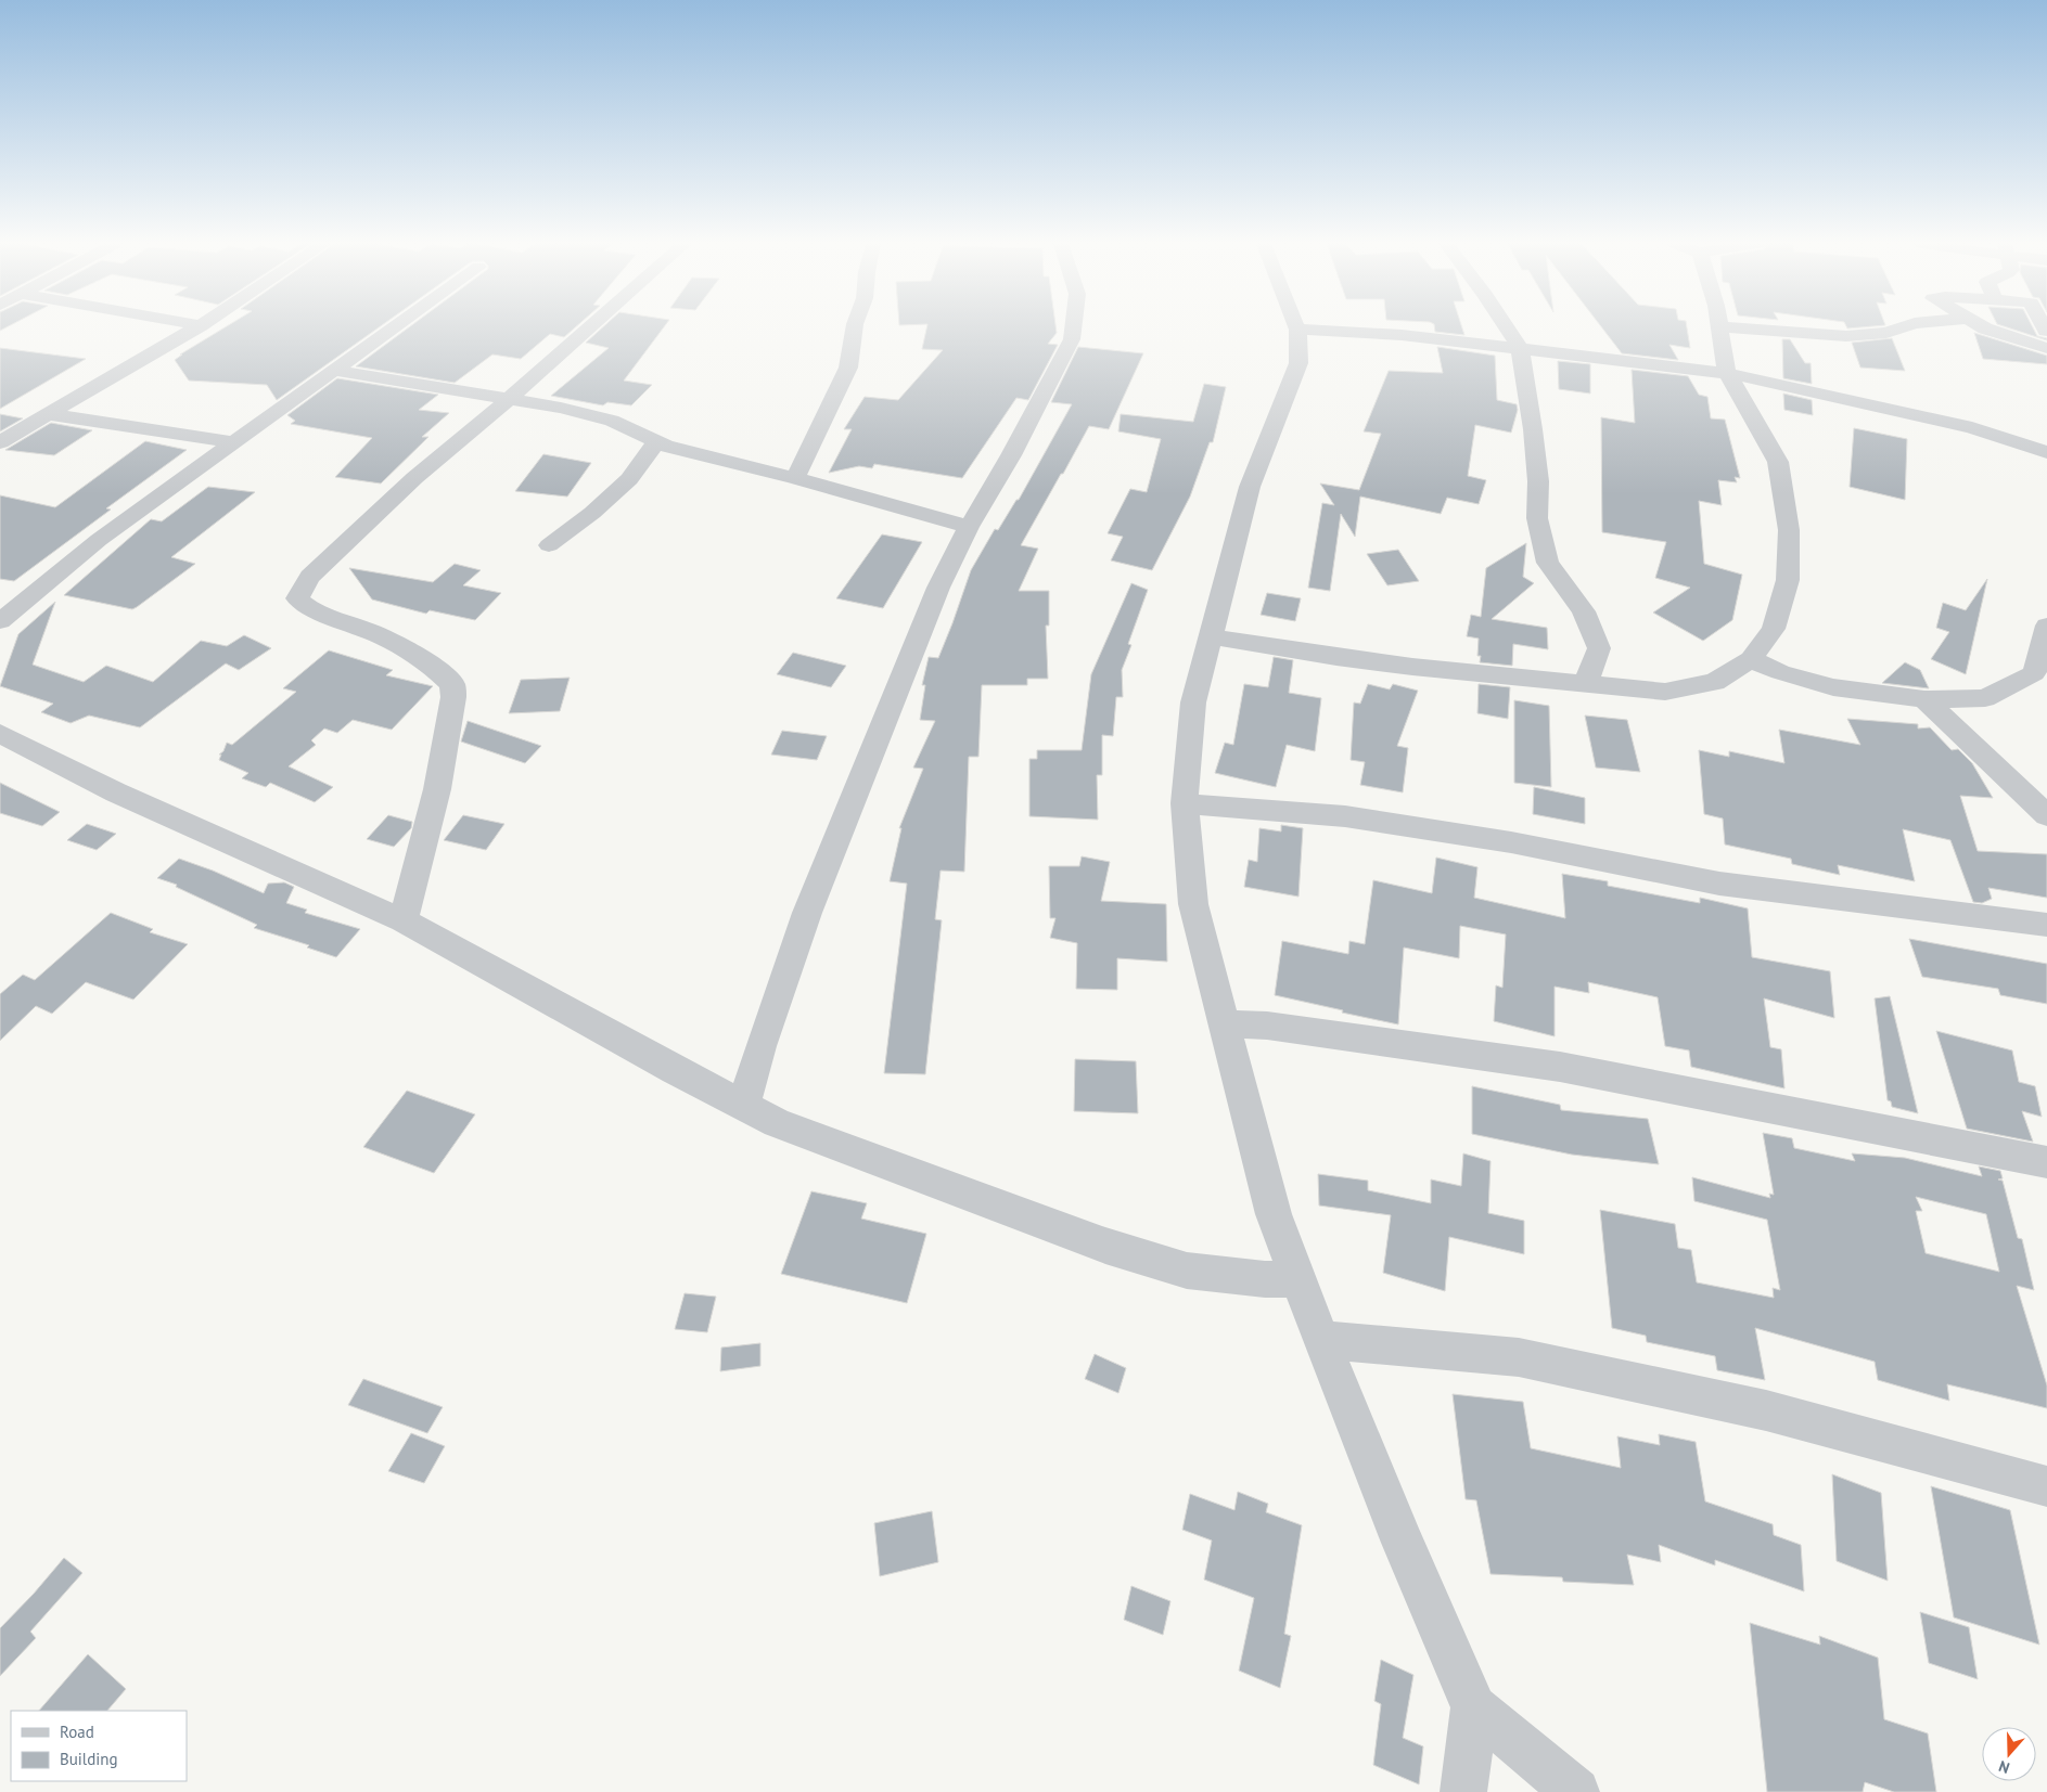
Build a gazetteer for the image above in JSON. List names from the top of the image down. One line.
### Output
{"legend":["Road","Building"],"north":"bottom"}
